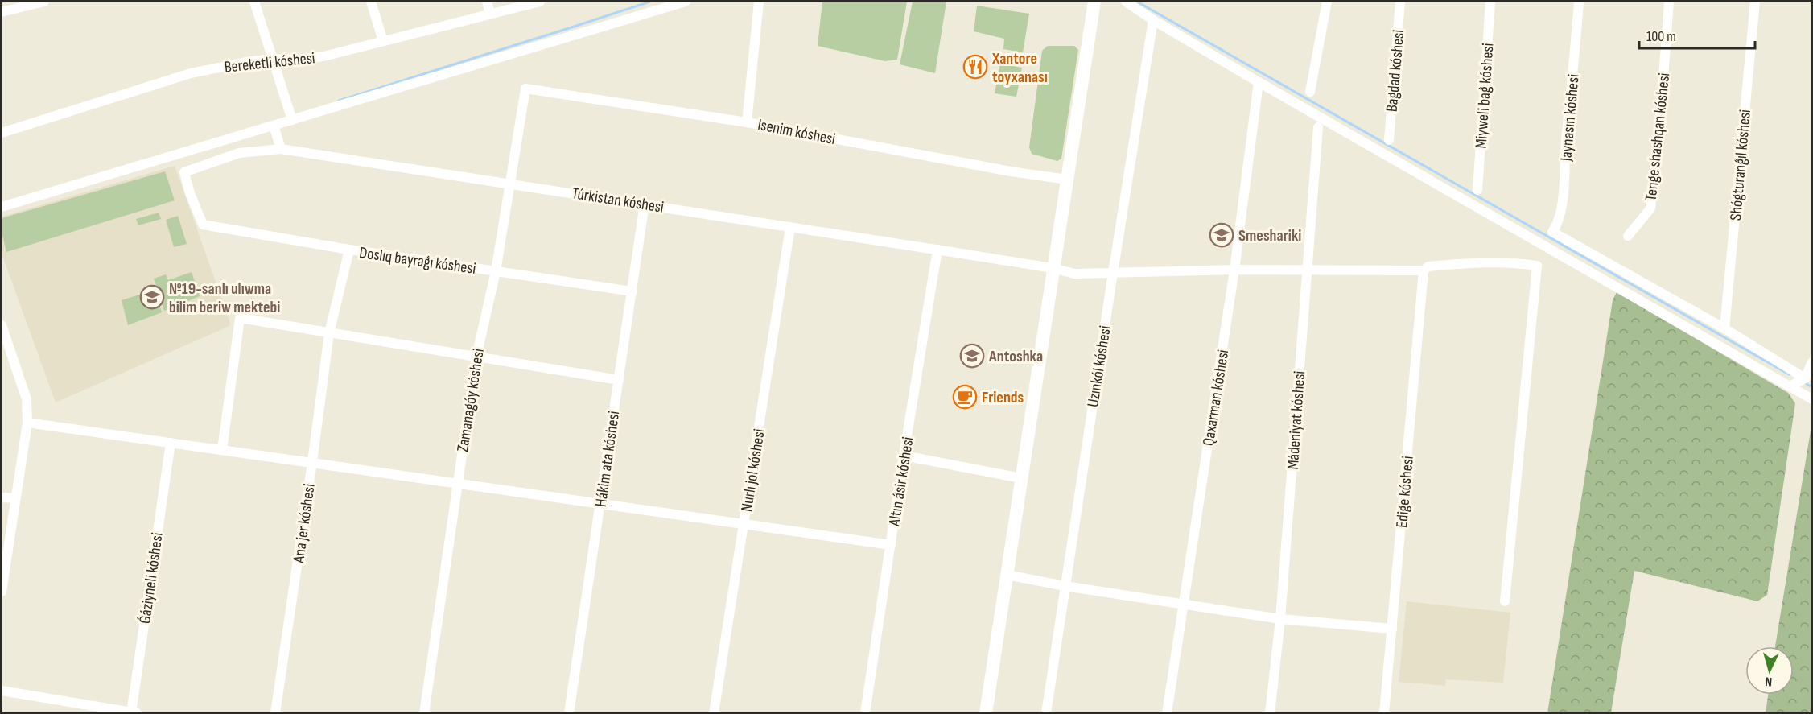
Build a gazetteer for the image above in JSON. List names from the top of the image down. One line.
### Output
{"streets":{"street":["Bereketli kóshesi","Bagdad kóshesi","Miyweli baǵ kóshesi","Jaynasın kóshesi","Isenim kóshesi","Tenge shashqan kóshesi","Shógturanǵıl kóshesi","Túrkistan kóshesi","Doslıq bayraǵı kóshesi","Uzınkól kóshesi","Qaxarman kóshesi","Zamanagóy kóshesi","Mádeniyat kóshesi","Hákim ata kóshesi","Nurlı jol kóshesi","Altın ásir kóshesi","Edige kóshesi","Ana jer kóshesi","Ǵáziyneli kóshesi"]},"crossings":[["Jaynasın kóshesi","Shógturanǵıl kóshesi"],["Isenim kóshesi","Zamanagóy kóshesi"],["Túrkistan kóshesi","Doslıq bayraǵı kóshesi"],["Túrkistan kóshesi","Uzınkól kóshesi"],["Túrkistan kóshesi","Qaxarman kóshesi"],["Túrkistan kóshesi","Zamanagóy kóshesi"],["Túrkistan kóshesi","Mádeniyat kóshesi"],["Túrkistan kóshesi","Hákim ata kóshesi"],["Túrkistan kóshesi","Nurlı jol kóshesi"],["Túrkistan kóshesi","Altın ásir kóshesi"],["Túrkistan kóshesi","Edige kóshesi"],["Doslıq bayraǵı kóshesi","Zamanagóy kóshesi"],["Doslıq bayraǵı kóshesi","Hákim ata kóshesi"],["Doslıq bayraǵı kóshesi","Ana jer kóshesi"]],"places":{"restaurant":["Xantore toyxanası"],"school or university":["Smeshariki","№19-sanlı ulıwma bilim beriw mektebi","Antoshka"],"cafe":["Friends"]},"scale_bar":"100 m","north":"bottom"}
